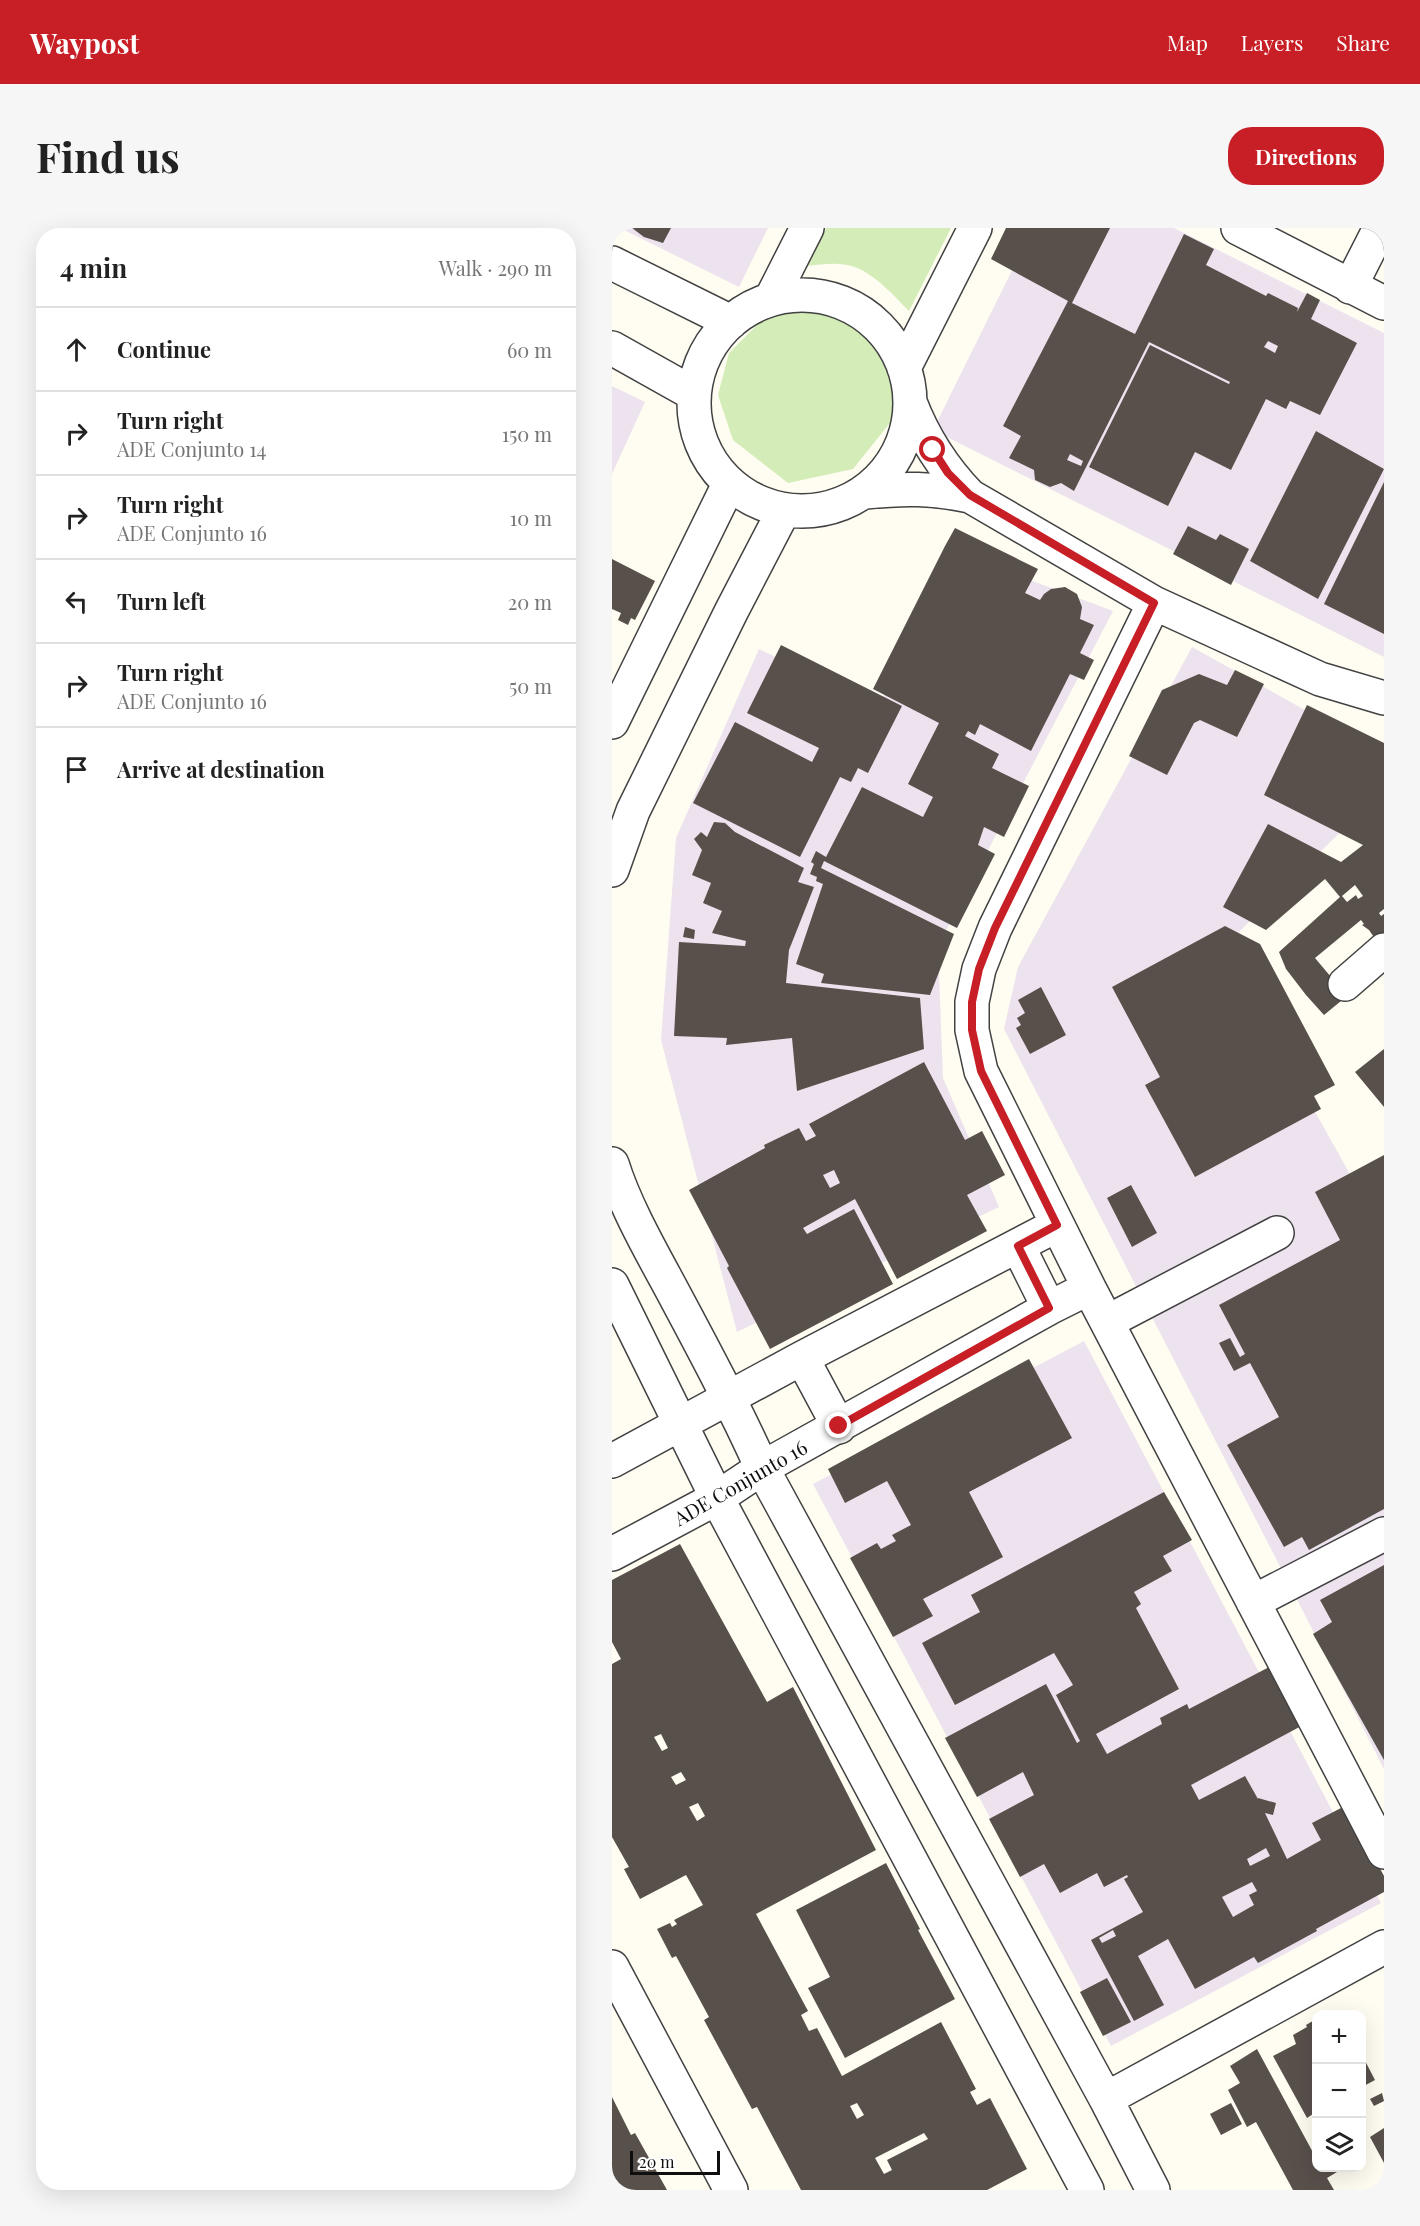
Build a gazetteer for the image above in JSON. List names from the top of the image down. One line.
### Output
{"streets":{"street":["ADE Conjunto 16"]},"scale_bar":"20 m","page":{"header":"Waypost","nav":["Map","Layers","Share"],"buttons":"Directions","title":"Find us","heading":["4 min","Walk · 290 m"],"list":[["Continue","60 m"],["Turn right","ADE Conjunto 14","150 m"],["Turn right","ADE Conjunto 16","10 m"],["Turn left","20 m"],["Turn right","ADE Conjunto 16","50 m"],"Arrive at destination"],"map_buttons":["+","−"],"scale":"20 m"}}
